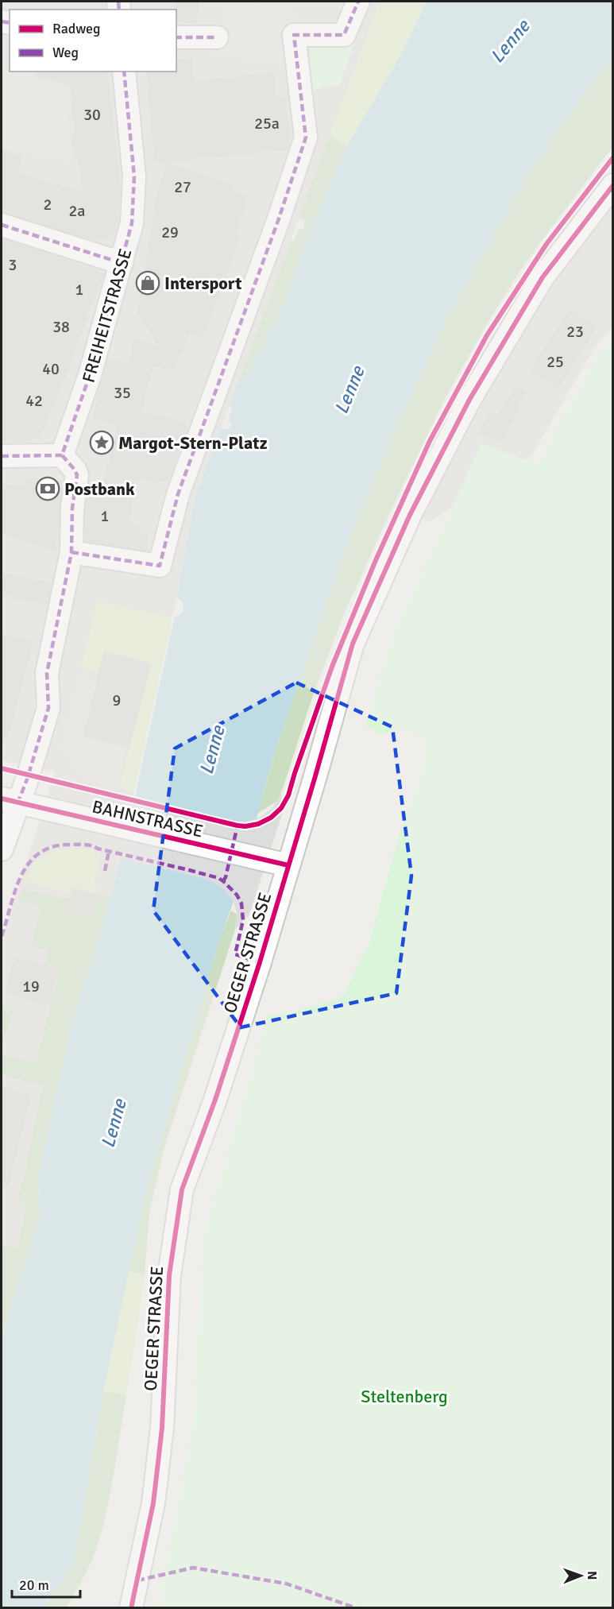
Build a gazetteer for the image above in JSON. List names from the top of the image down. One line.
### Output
{"streets":{"street":["FREIHEITSTRASSE","BAHNSTRASSE","OEGER STRASSE"]},"crossings":[["BAHNSTRASSE","OEGER STRASSE"]],"water":["Lenne"],"parks":["Steltenberg"],"places":{"shop":["Intersport"],"place":["Margot-Stern-Platz"],"bank":["Postbank"]},"house_numbers":["30","25a","27","2","2a","29","3","1","38","23","25","40","35","42","1","9","19"],"legend":["Radweg","Weg"],"scale_bar":"20 m","north":"right"}
